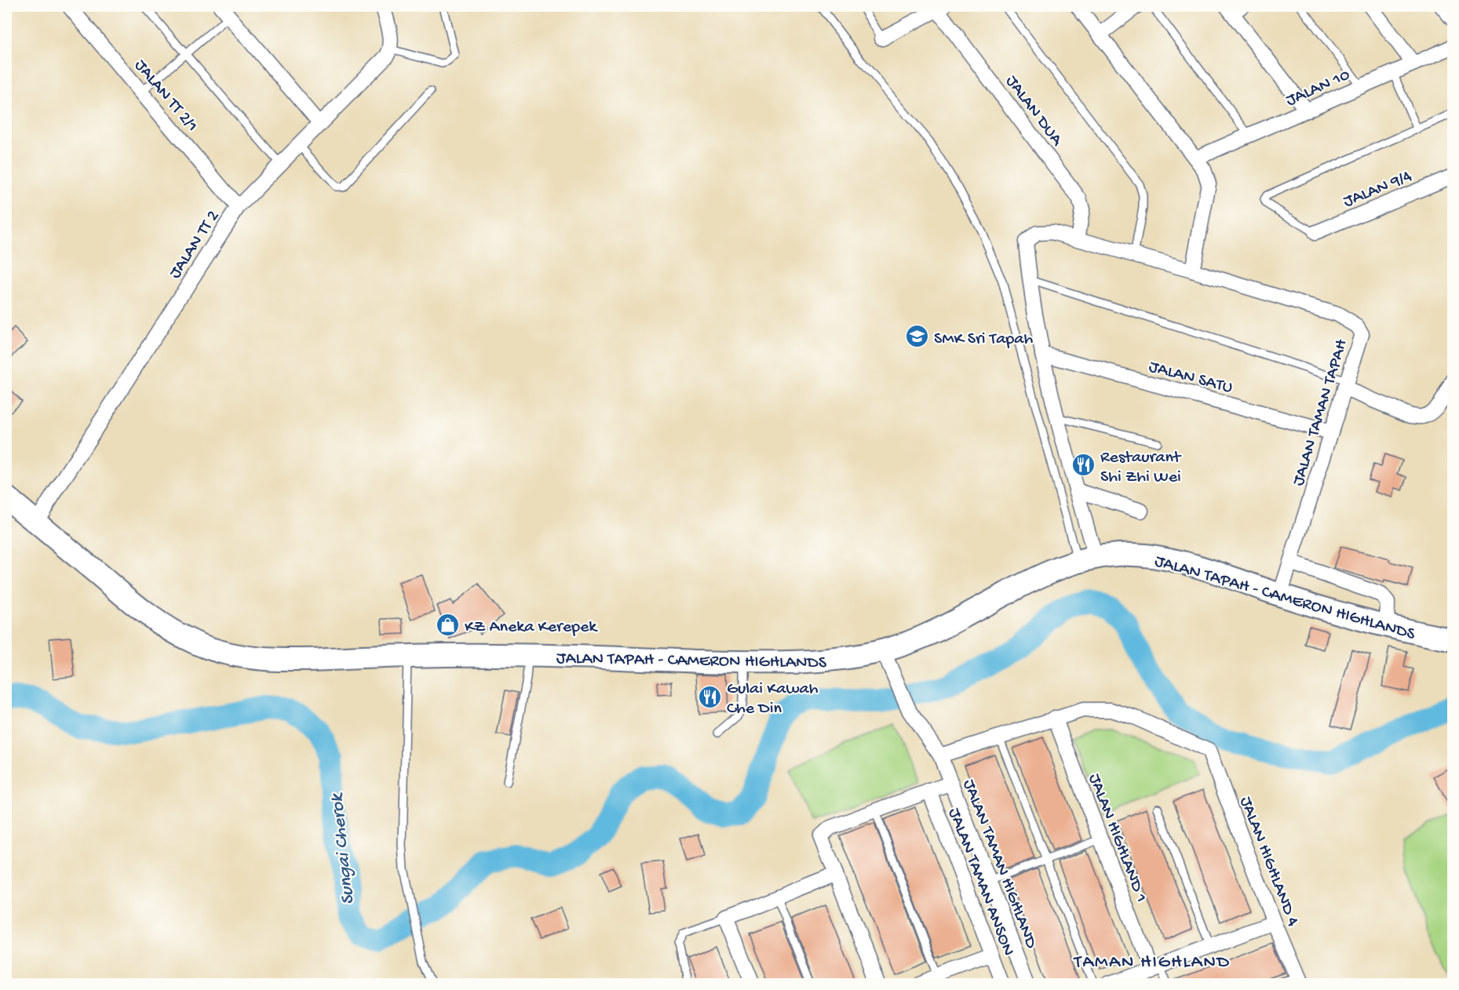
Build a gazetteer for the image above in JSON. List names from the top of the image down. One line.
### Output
{"streets":{"main road":["JALAN TAPAH - CAMERON HIGHLANDS"],"street":["JALAN 10","JALAN TT 2/1","JALAN DUA","JALAN 9/4","JALAN TT 2","JALAN SATU","JALAN TAMAN TAPAH","JALAN HIGHLAND 1","JALAN HIGHLAND 4","JALAN TAMAN HIGHLAND","JALAN TAMAN ANSON"]},"crossings":[["JALAN TT 2/1","JALAN TT 2"],["JALAN DUA","JALAN TAMAN TAPAH"],["JALAN TT 2","JALAN TAPAH - CAMERON HIGHLANDS"],["JALAN SATU","JALAN TAMAN TAPAH"],["JALAN TAMAN TAPAH","JALAN TAPAH - CAMERON HIGHLANDS"],["JALAN TAPAH - CAMERON HIGHLANDS","JALAN TAMAN HIGHLAND"],["JALAN HIGHLAND 1","JALAN HIGHLAND 4"]],"districts":["TAMAN HIGHLAND"],"water":["Sungai Cherok"],"places":{"school or university":["SMK Sri Tapah"],"restaurant":["Restaurant Shi Zhi Wei","Gulai Kawah Che Din"],"shop":["KZ Aneka Kerepek"]}}
